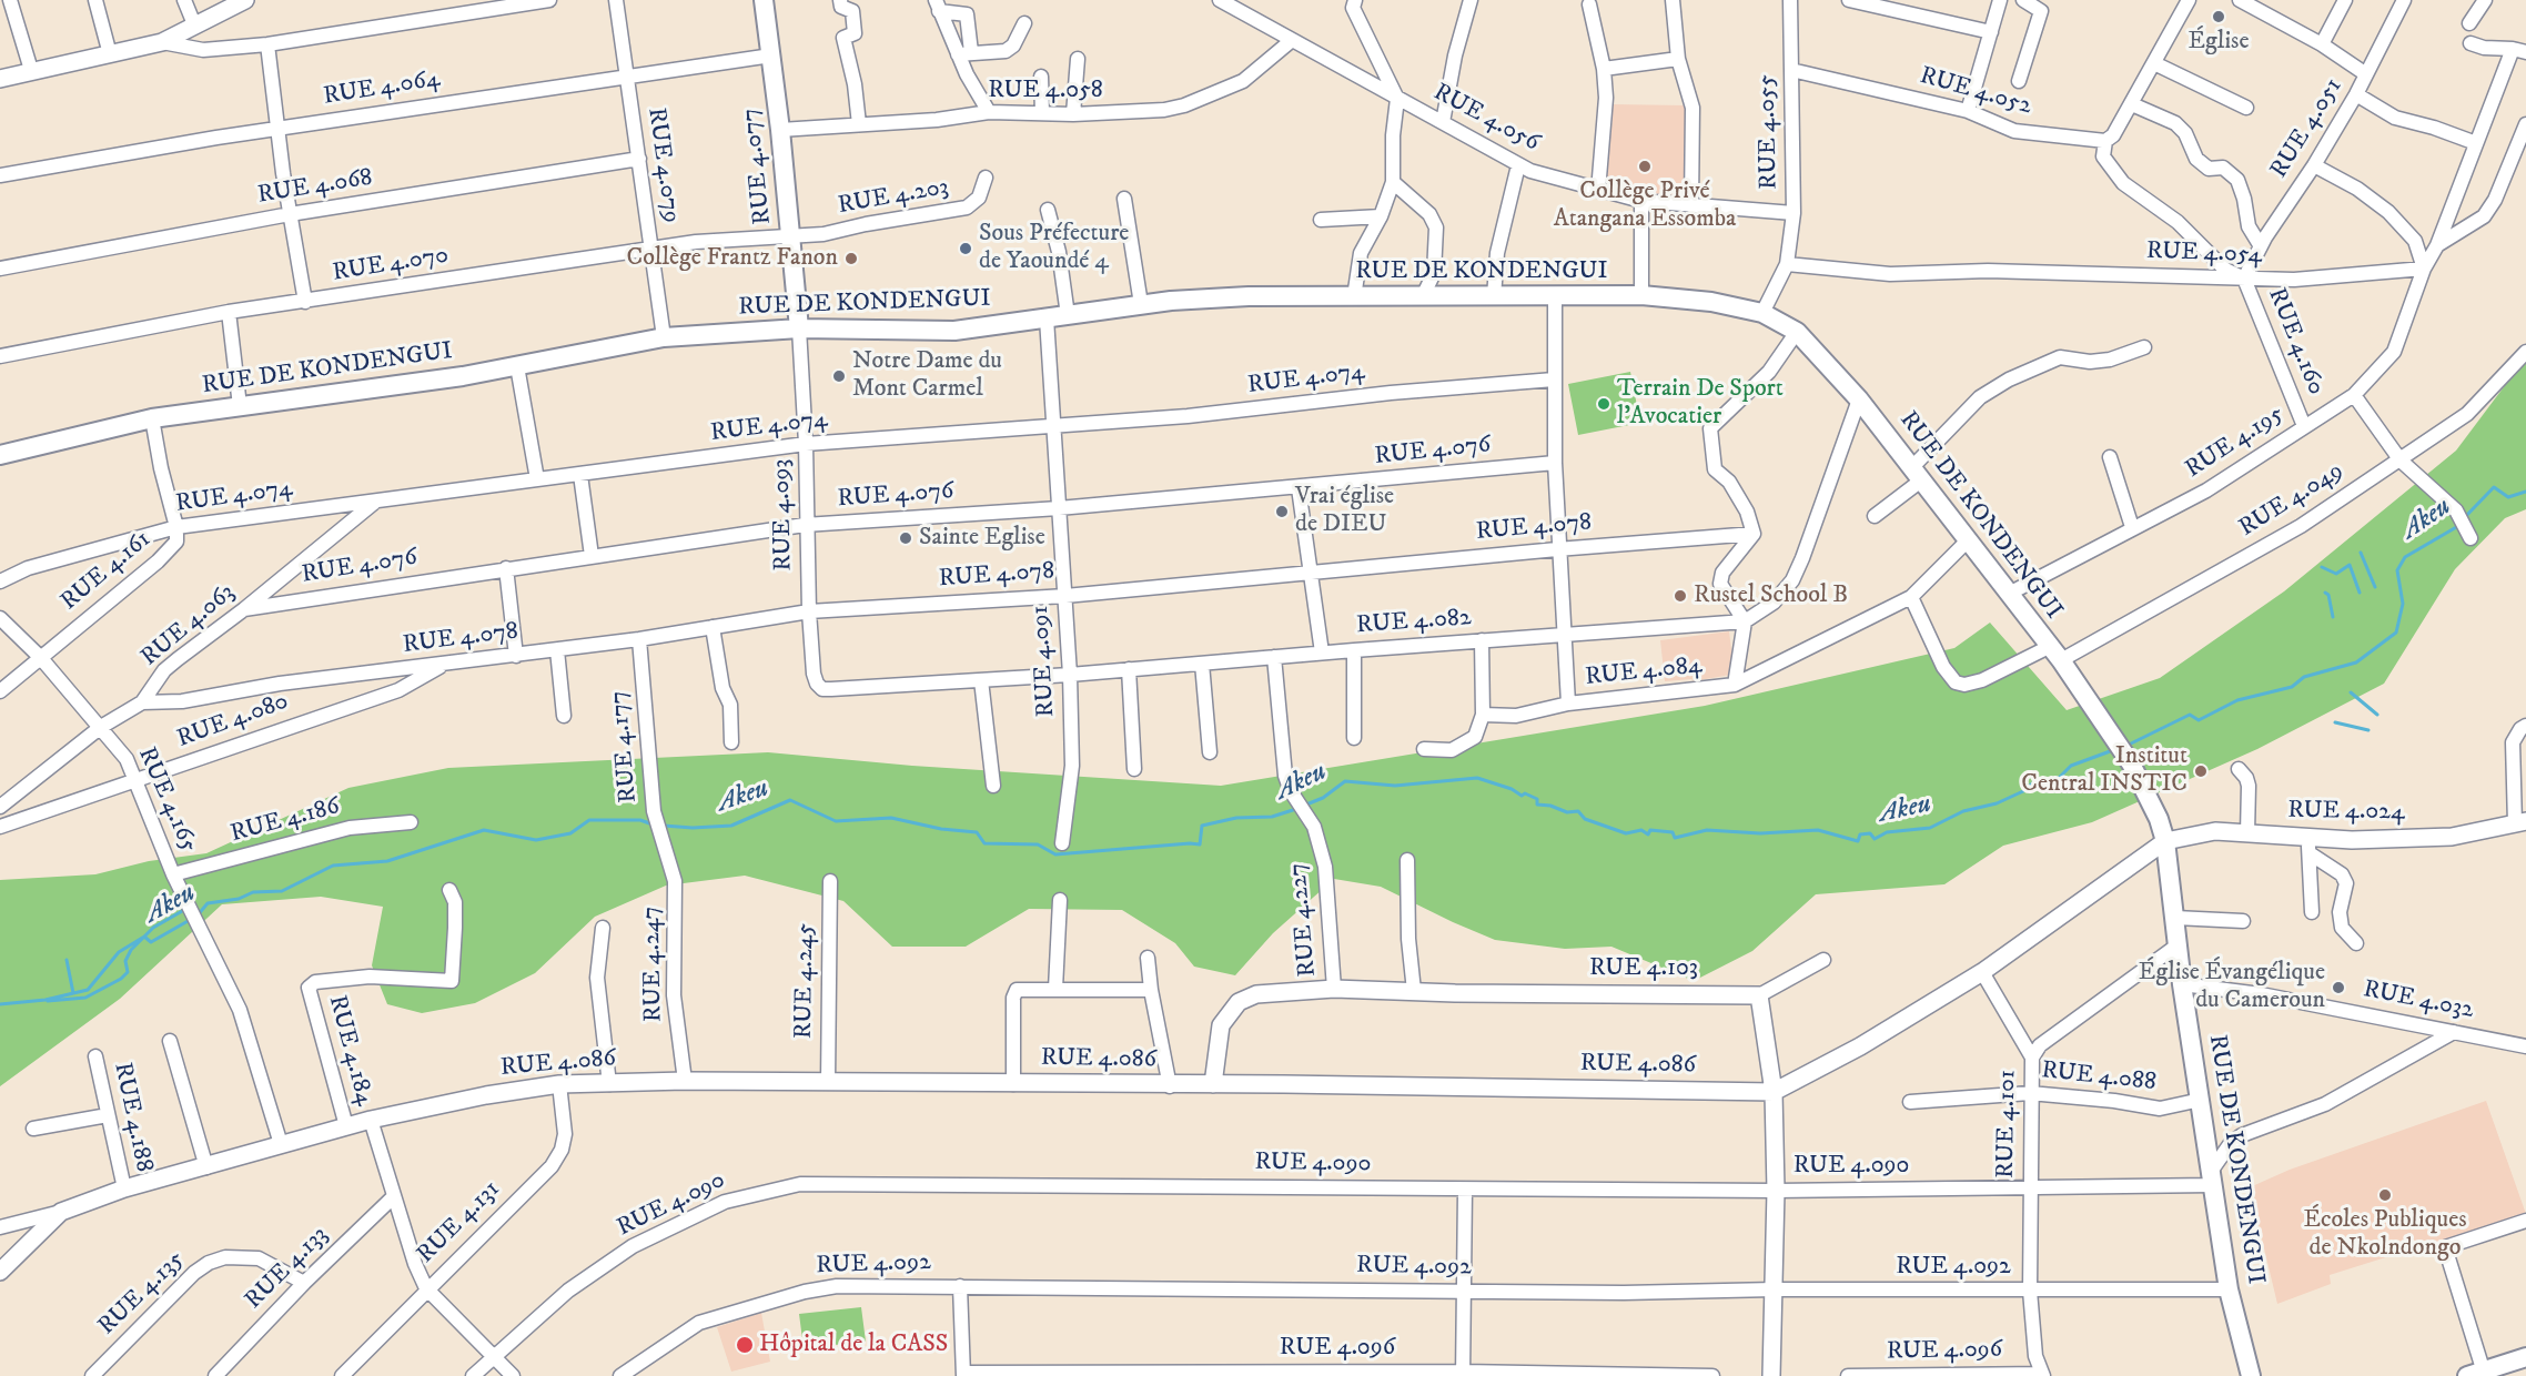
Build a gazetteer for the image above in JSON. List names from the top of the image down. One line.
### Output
{"streets":{"main road":["RUE 4.077","RUE DE KONDENGUI"],"street":["RUE 4.064","RUE 4.058","RUE 4.052","RUE 4.056","RUE 4.051","RUE 4.055","RUE 4.079","RUE 4.068","RUE 4.203","RUE 4.054","RUE 4.070","RUE 4.160","RUE 4.074","RUE 4.195","RUE 4.076","RUE 4.049","RUE 4.093","RUE 4.078","RUE 4.161","RUE 4.082","RUE 4.063","RUE 4.091","RUE 4.084","RUE 4.080","RUE 4.177","RUE 4.165","RUE 4.024","RUE 4.186","RUE 4.227","RUE 4.247","RUE 4.103","RUE 4.245","RUE 4.032","RUE 4.184","RUE 4.086","RUE 4.088","RUE 4.188","RUE 4.101","RUE 4.090","RUE 4.131","RUE 4.092","RUE 4.133","RUE 4.135","RUE 4.096"]},"crossings":[["RUE 4.064","RUE 4.079"],["RUE 4.064","RUE 4.077"],["RUE 4.058","RUE 4.056"],["RUE 4.058","RUE 4.077"],["RUE 4.052","RUE 4.055"],["RUE 4.052","RUE 4.160"],["RUE 4.056","RUE 4.055"],["RUE 4.051","RUE 4.054"],["RUE 4.051","RUE 4.160"],["RUE 4.055","RUE 4.054"],["RUE 4.079","RUE 4.068"],["RUE 4.079","RUE 4.070"],["RUE 4.079","RUE DE KONDENGUI"],["RUE 4.077","RUE 4.203"],["RUE 4.077","RUE 4.070"],["RUE 4.077","RUE DE KONDENGUI"],["RUE 4.077","RUE 4.093"],["RUE 4.203","RUE 4.070"],["RUE 4.054","RUE 4.160"],["RUE 4.054","RUE 4.195"],["RUE DE KONDENGUI","RUE 4.195"],["RUE DE KONDENGUI","RUE 4.049"],["RUE DE KONDENGUI","RUE 4.093"],["RUE DE KONDENGUI","RUE 4.161"],["RUE DE KONDENGUI","RUE 4.082"],["RUE DE KONDENGUI","RUE 4.091"],["RUE DE KONDENGUI","RUE 4.084"],["RUE DE KONDENGUI","RUE 4.024"],["RUE DE KONDENGUI","RUE 4.032"],["RUE DE KONDENGUI","RUE 4.086"],["RUE DE KONDENGUI","RUE 4.088"],["RUE DE KONDENGUI","RUE 4.101"],["RUE DE KONDENGUI","RUE 4.090"],["RUE DE KONDENGUI","RUE 4.092"],["RUE 4.160","RUE 4.195"],["RUE 4.074","RUE 4.093"],["RUE 4.074","RUE 4.161"],["RUE 4.074","RUE 4.063"],["RUE 4.074","RUE 4.091"],["RUE 4.074","RUE 4.084"],["RUE 4.076","RUE 4.093"],["RUE 4.076","RUE 4.063"],["RUE 4.076","RUE 4.091"],["RUE 4.076","RUE 4.084"],["RUE 4.049","RUE 4.084"],["RUE 4.093","RUE 4.078"],["RUE 4.093","RUE 4.082"],["RUE 4.078","RUE 4.063"],["RUE 4.078","RUE 4.091"],["RUE 4.078","RUE 4.084"],["RUE 4.078","RUE 4.080"],["RUE 4.078","RUE 4.177"],["RUE 4.161","RUE 4.165"],["RUE 4.082","RUE 4.091"],["RUE 4.082","RUE 4.084"],["RUE 4.082","RUE 4.227"],["RUE 4.063","RUE 4.165"],["RUE 4.080","RUE 4.165"],["RUE 4.177","RUE 4.247"],["RUE 4.165","RUE 4.186"],["RUE 4.165","RUE 4.086"],["RUE 4.024","RUE 4.086"],["RUE 4.227","RUE 4.103"],["RUE 4.247","RUE 4.086"],["RUE 4.103","RUE 4.086"],["RUE 4.245","RUE 4.086"],["RUE 4.184","RUE 4.086"],["RUE 4.086","RUE 4.188"],["RUE 4.086","RUE 4.131"],["RUE 4.088","RUE 4.101"],["RUE 4.101","RUE 4.090"],["RUE 4.101","RUE 4.092"],["RUE 4.101","RUE 4.096"],["RUE 4.133","RUE 4.135"]],"water":["Akeu"],"places":["Église","Collège Privé Atangana Essomba","Sous Préfecture de Yaoundé 4","Collège Frantz Fanon","Notre Dame du Mont Carmel","Terrain De Sport l'Avocatier","Vrai église de DIEU","Sainte Eglise","Rustel School B","Institut Central INSTIC","Église Évangélique du Cameroun","Écoles Publiques de Nkolndongo","Hôpital de la CASS"]}
